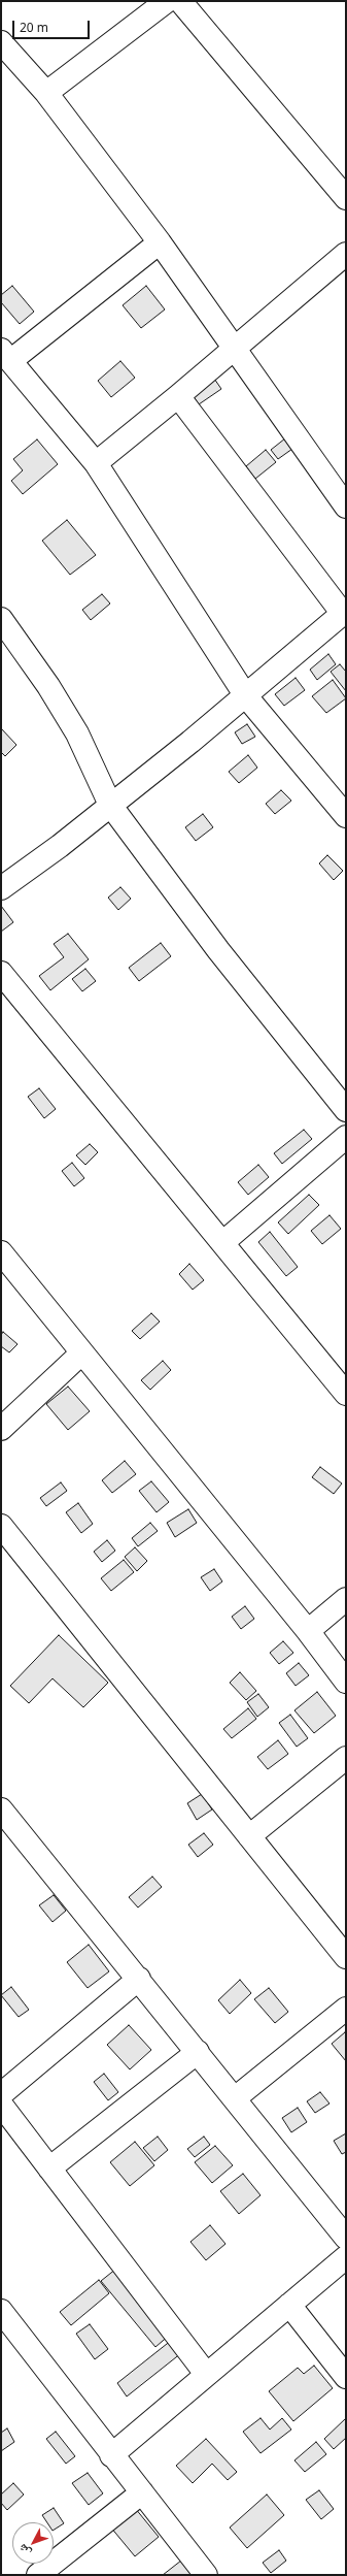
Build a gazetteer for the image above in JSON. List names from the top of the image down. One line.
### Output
{"scale_bar":"20 m","north":"bottom left"}
